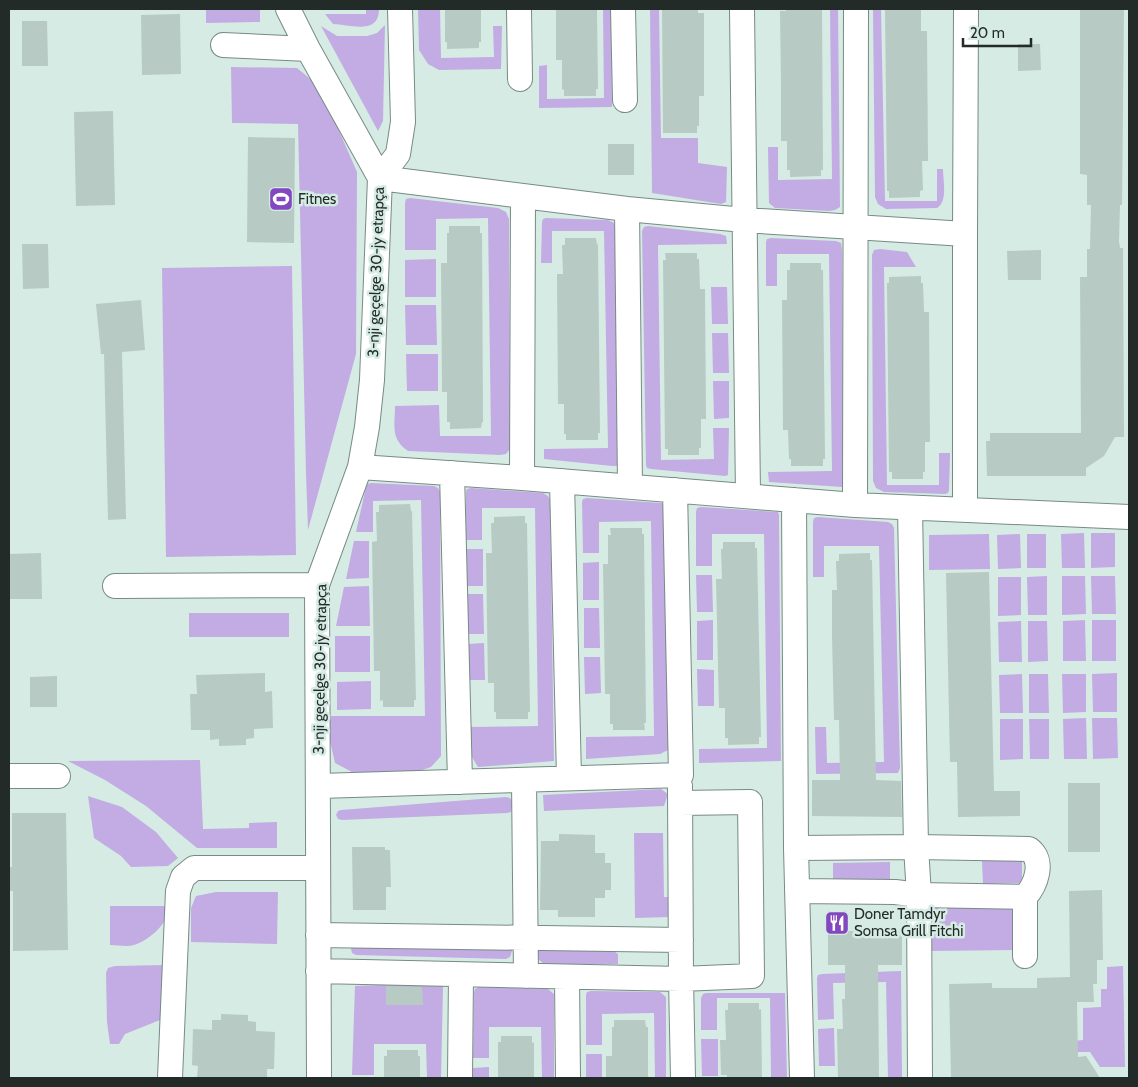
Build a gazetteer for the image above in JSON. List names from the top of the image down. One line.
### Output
{"streets":{"street":["3-nji geçelge 30-jy etrapça"]},"places":{"sports":["Fitnes"],"restaurant":["Doner Tamdyr Somsa Grill Fitchi"]},"scale_bar":"20 m"}
